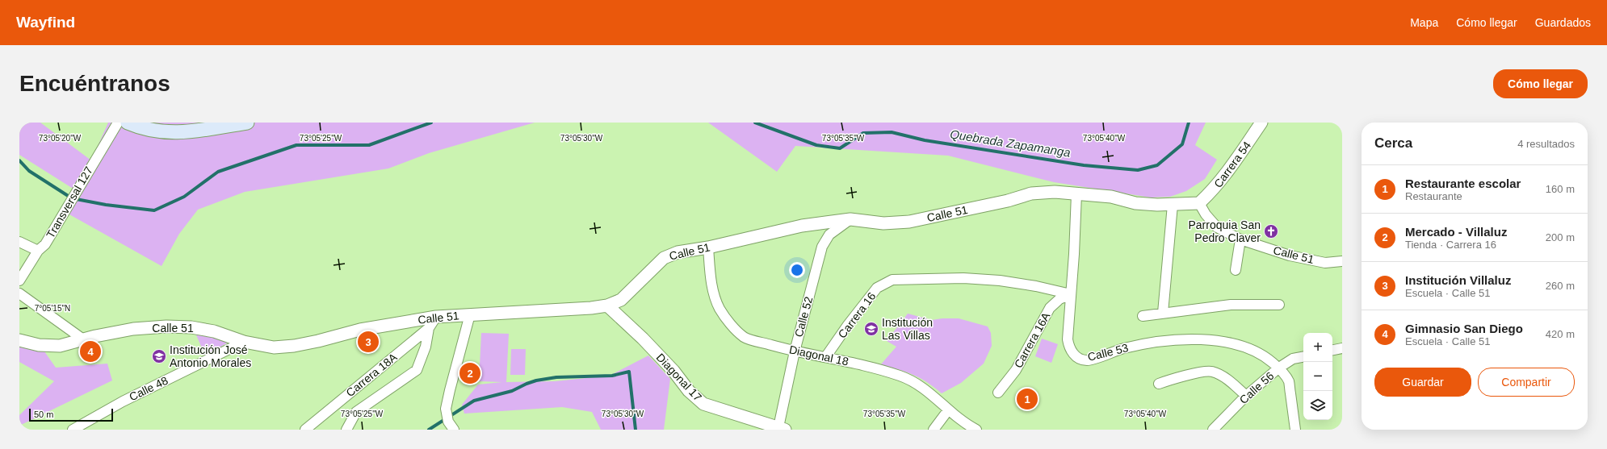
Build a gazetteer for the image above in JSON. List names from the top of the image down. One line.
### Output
{"streets":{"street":["Carrera 54","Transversal 127","Calle 51","Carrera 16","Calle 52","Carrera 16A","Calle 53","Diagonal 18","Carrera 18A","Diagonal 17","Calle 56","Calle 48"]},"crossings":[["Carrera 54","Calle 51"],["Calle 51","Calle 52"],["Calle 51","Calle 53"],["Calle 51","Diagonal 18"],["Calle 51","Carrera 18A"],["Calle 51","Diagonal 17"],["Calle 51","Calle 48"],["Carrera 16","Carrera 16A"],["Carrera 16","Calle 53"],["Carrera 16","Diagonal 18"],["Calle 52","Diagonal 18"],["Calle 52","Diagonal 17"],["Carrera 16A","Calle 53"],["Calle 53","Calle 56"]],"water":["Quebrada Zapamanga"],"places":{"church":["Parroquia San Pedro Claver"],"school or university":["Institución Las Villas","Institución José Antonio Morales"]},"scale_bar":"50 m","page":{"header":"Wayfind","nav":["Mapa","Cómo llegar","Guardados"],"buttons":["Cómo llegar",["Guardar","Compartir"]],"title":"Encuéntranos","heading":["Cerca","4 resultados"],"list":[{"mark":"1","name":"Restaurante escolar","note":"Restaurante","value":"160 m"},{"mark":"2","name":"Mercado - Villaluz","note":"Tienda · Carrera 16","value":"200 m"},{"mark":"3","name":"Institución Villaluz","note":"Escuela · Calle 51","value":"260 m"},{"mark":"4","name":"Gimnasio San Diego","note":"Escuela · Calle 51","value":"420 m"}],"pins":["3","4","2","1"],"map_buttons":["+","−"],"scale":"50 m"},"coordinates":["73°05'20\"W","73°05'25\"W","73°05'30\"W","73°05'35\"W","73°05'40\"W","7°05'15\"N"]}
